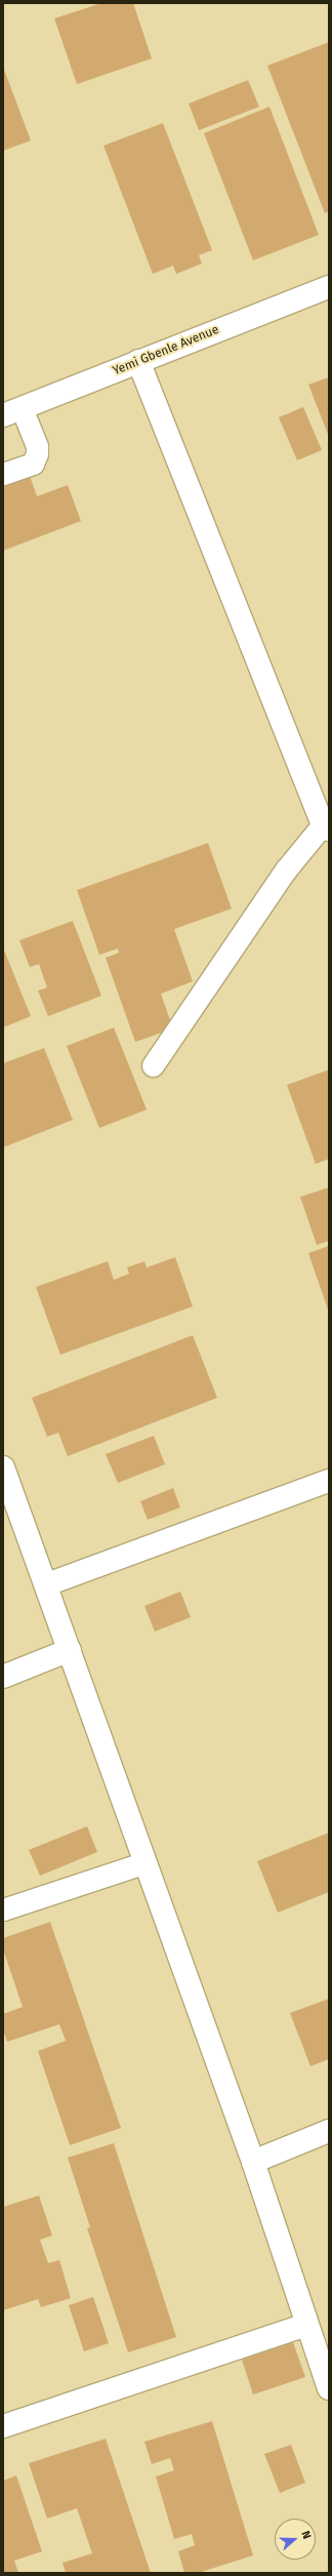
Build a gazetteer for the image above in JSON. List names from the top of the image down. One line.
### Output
{"streets":{"street":["Yemi Gbenle Avenue"]},"north":"right"}
